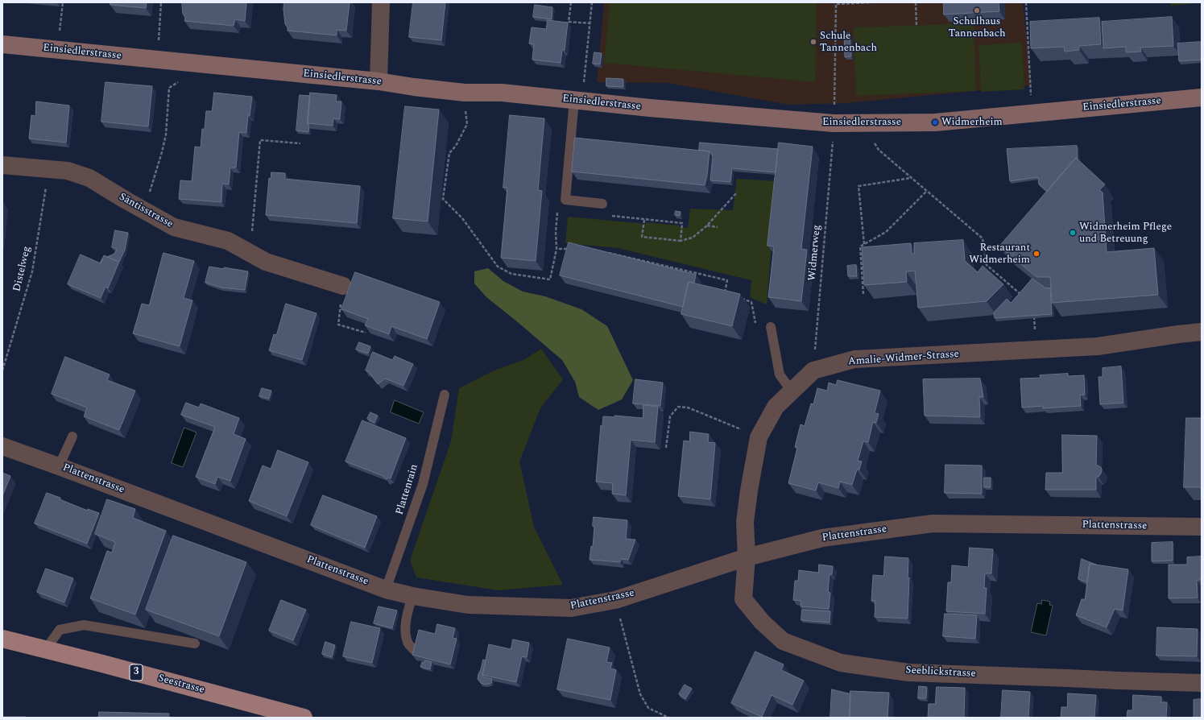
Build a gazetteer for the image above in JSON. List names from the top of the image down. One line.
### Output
{"streets":{"main road":["Einsiedlerstrasse","3","Seestrasse"],"street":["Säntisstrasse","Amalie-Widmer-Strasse","Plattenstrasse","Seeblickstrasse"],"lane":["Plattenrain"],"path":["Widmerweg","Distelweg"]},"crossings":[["Säntisstrasse","Distelweg"],["Widmerweg","Amalie-Widmer-Strasse"],["Amalie-Widmer-Strasse","Plattenstrasse"],["Amalie-Widmer-Strasse","Seeblickstrasse"],["Plattenstrasse","Plattenrain"],["Plattenstrasse","Seeblickstrasse"]],"places":["Schulhaus Tannenbach","Schule Tannenbach","Widmerheim","Widmerheim Pflege und Betreuung","Restaurant Widmerheim"]}
